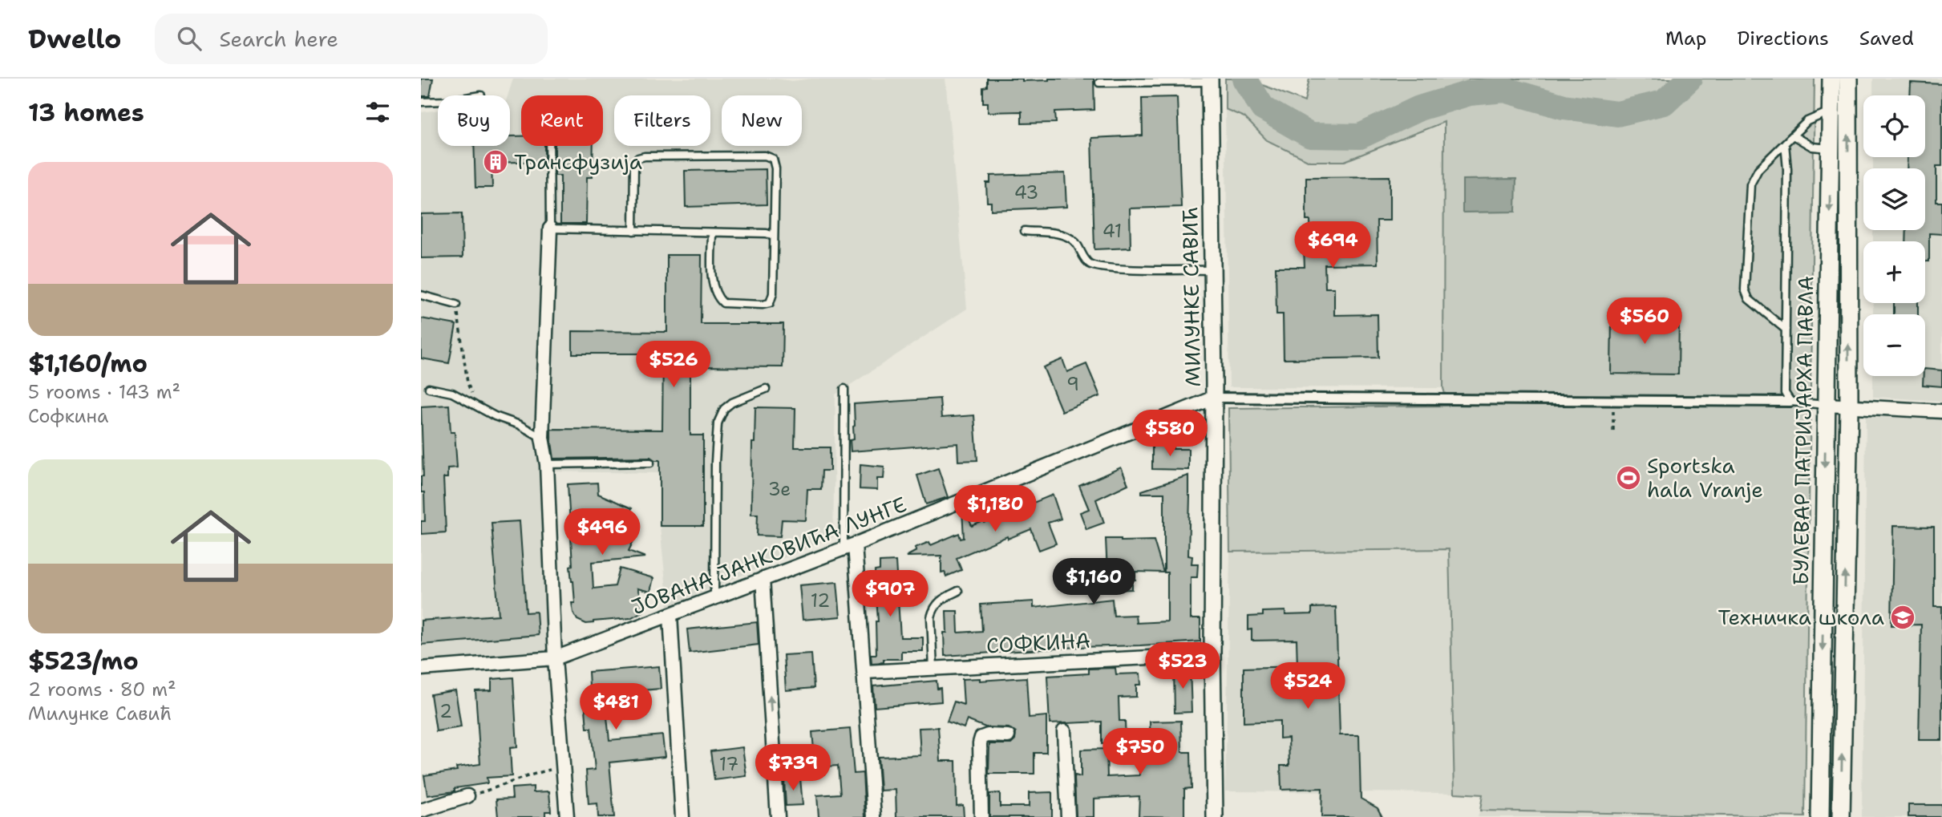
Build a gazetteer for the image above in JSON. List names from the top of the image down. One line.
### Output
{"streets":{"main road":["БУЛЕВАР ПАТРИЈАРХА ПАВЛА"],"street":["МИЛУНКЕ САВИЋ","ЈОВАНА ЈАНКОВИЋА ЛУНГЕ","СОФКИНА"]},"crossings":[["МИЛУНКЕ САВИЋ","ЈОВАНА ЈАНКОВИЋА ЛУНГЕ"],["МИЛУНКЕ САВИЋ","СОФКИНА"]],"places":{"building":["Трансфузија"],"sports":["Sportska hala Vranje"],"school or university":["Техничка школа"]},"house_numbers":["43","41","9","3e","12","2","17"],"page":{"header":"Dwello","search":"Search here","nav":["Map","Directions","Saved"],"heading":"13 homes","map_buttons":["+","−"],"chip":["Buy","Rent","Filters","New"],"list":[{"name":"$1,160/mo","note":"5 rooms · 143 m² · Софкина"},{"name":"$523/mo","note":"2 rooms · 80 m² · Милунке Савић"}],"price":["$694","$560","$526","$580","$1,180","$496","$1,160","$907","$523","$524","$481","$750","$739"]}}
